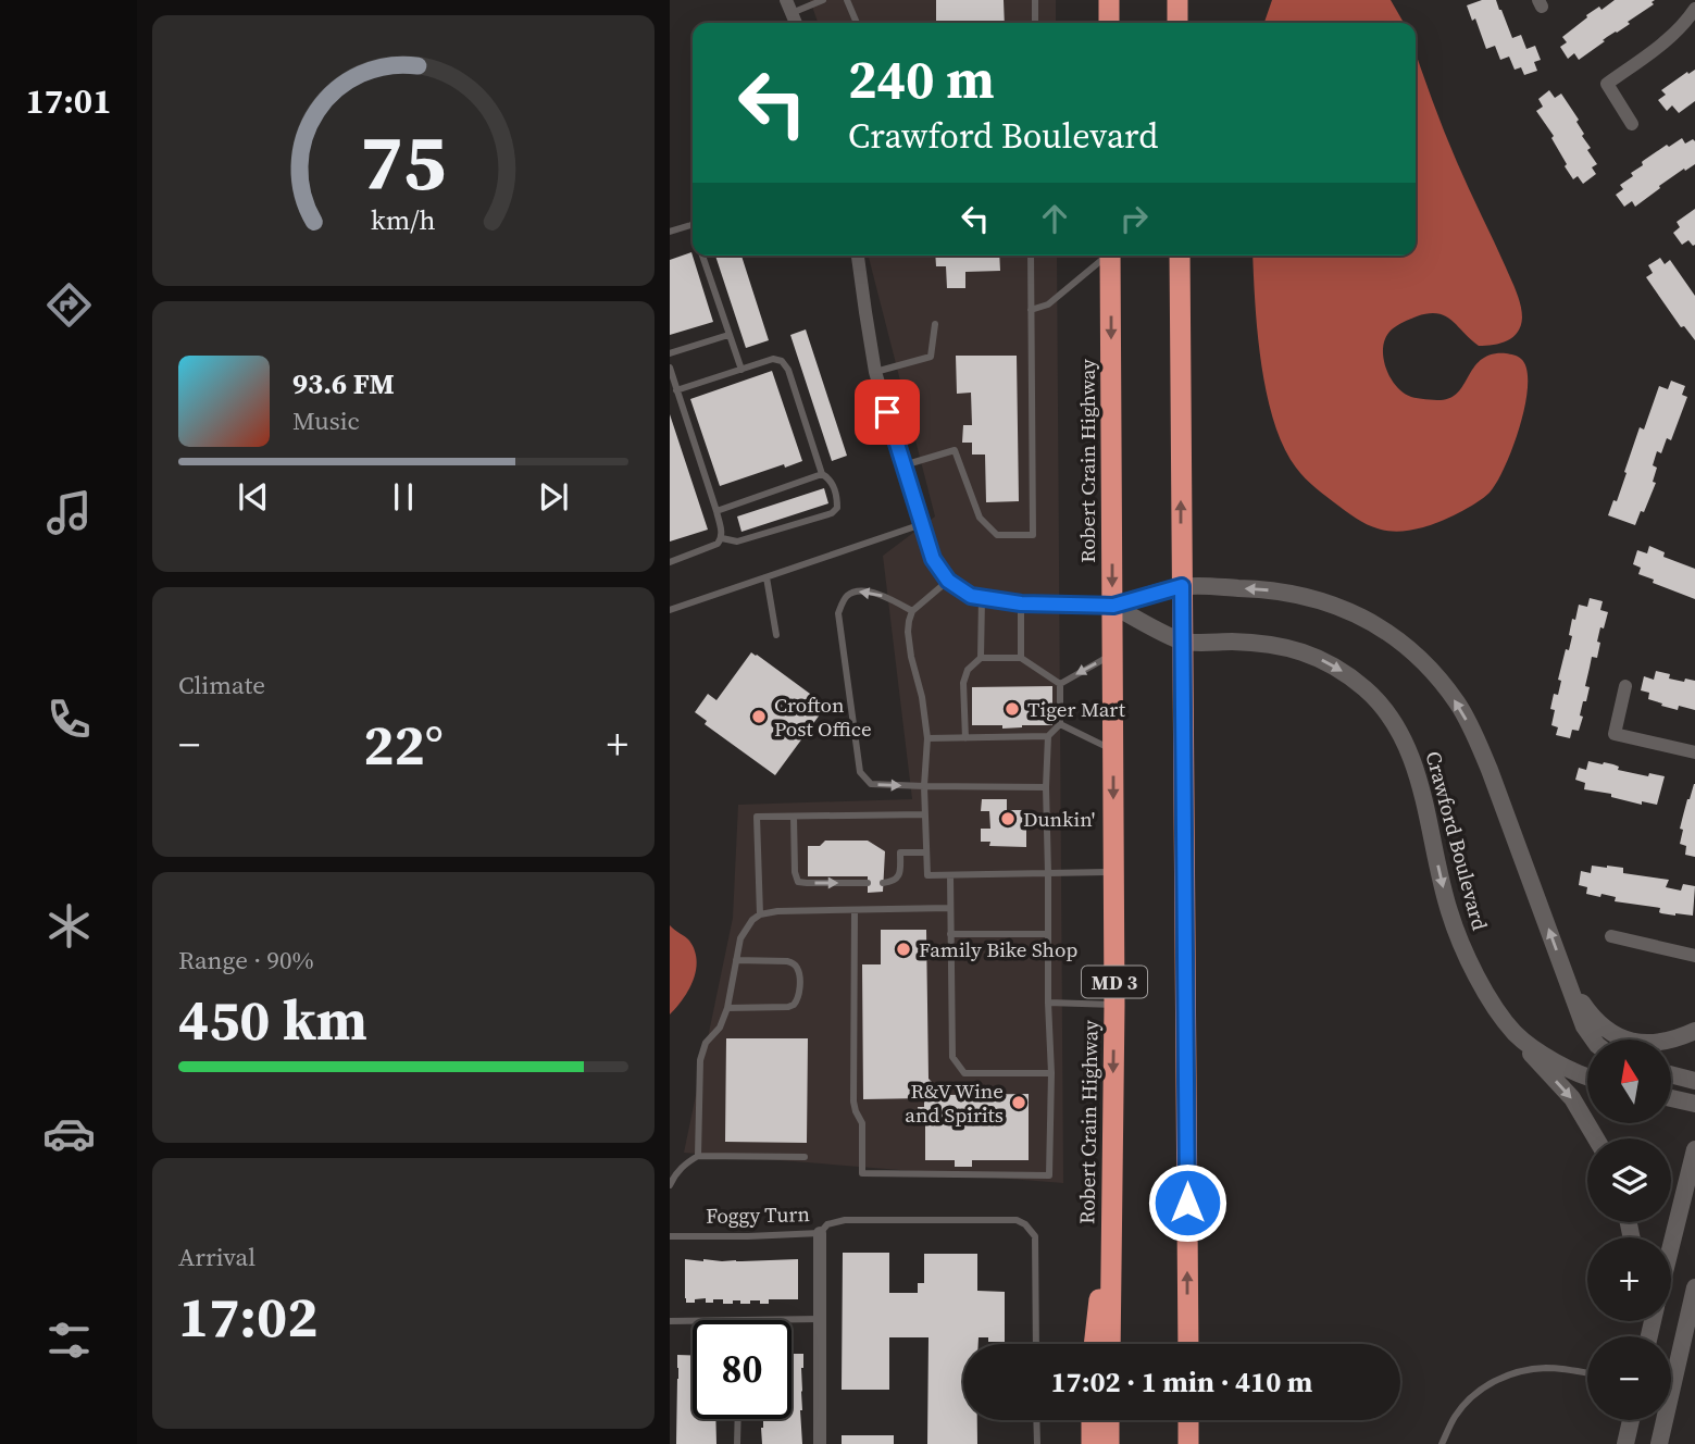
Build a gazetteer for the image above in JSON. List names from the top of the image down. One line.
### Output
{"streets":{"highway":["Robert Crain Highway","MD 3"],"street":["Crawford Boulevard","Foggy Turn"]},"crossings":[["Robert Crain Highway","Crawford Boulevard"]],"one_way":["Crawford Boulevard"],"places":["Tiger Mart","Crofton Post Office","Dunkin'","Family Bike Shop","R&V Wine and Spirits"],"north":"top","page":{"tabs":"17:01","turn":["240 m","Crawford Boulevard"],"song":["93.6 FM","Music"],"tile":["Climate",["Range · 90%","450 km"],["Arrival","17:02"]],"heat":["−","22°","+"],"map_buttons":["+","−"],"limit":"80","trip":"17:02 · 1 min · 410 m","gauge":["75","km/h"]}}
